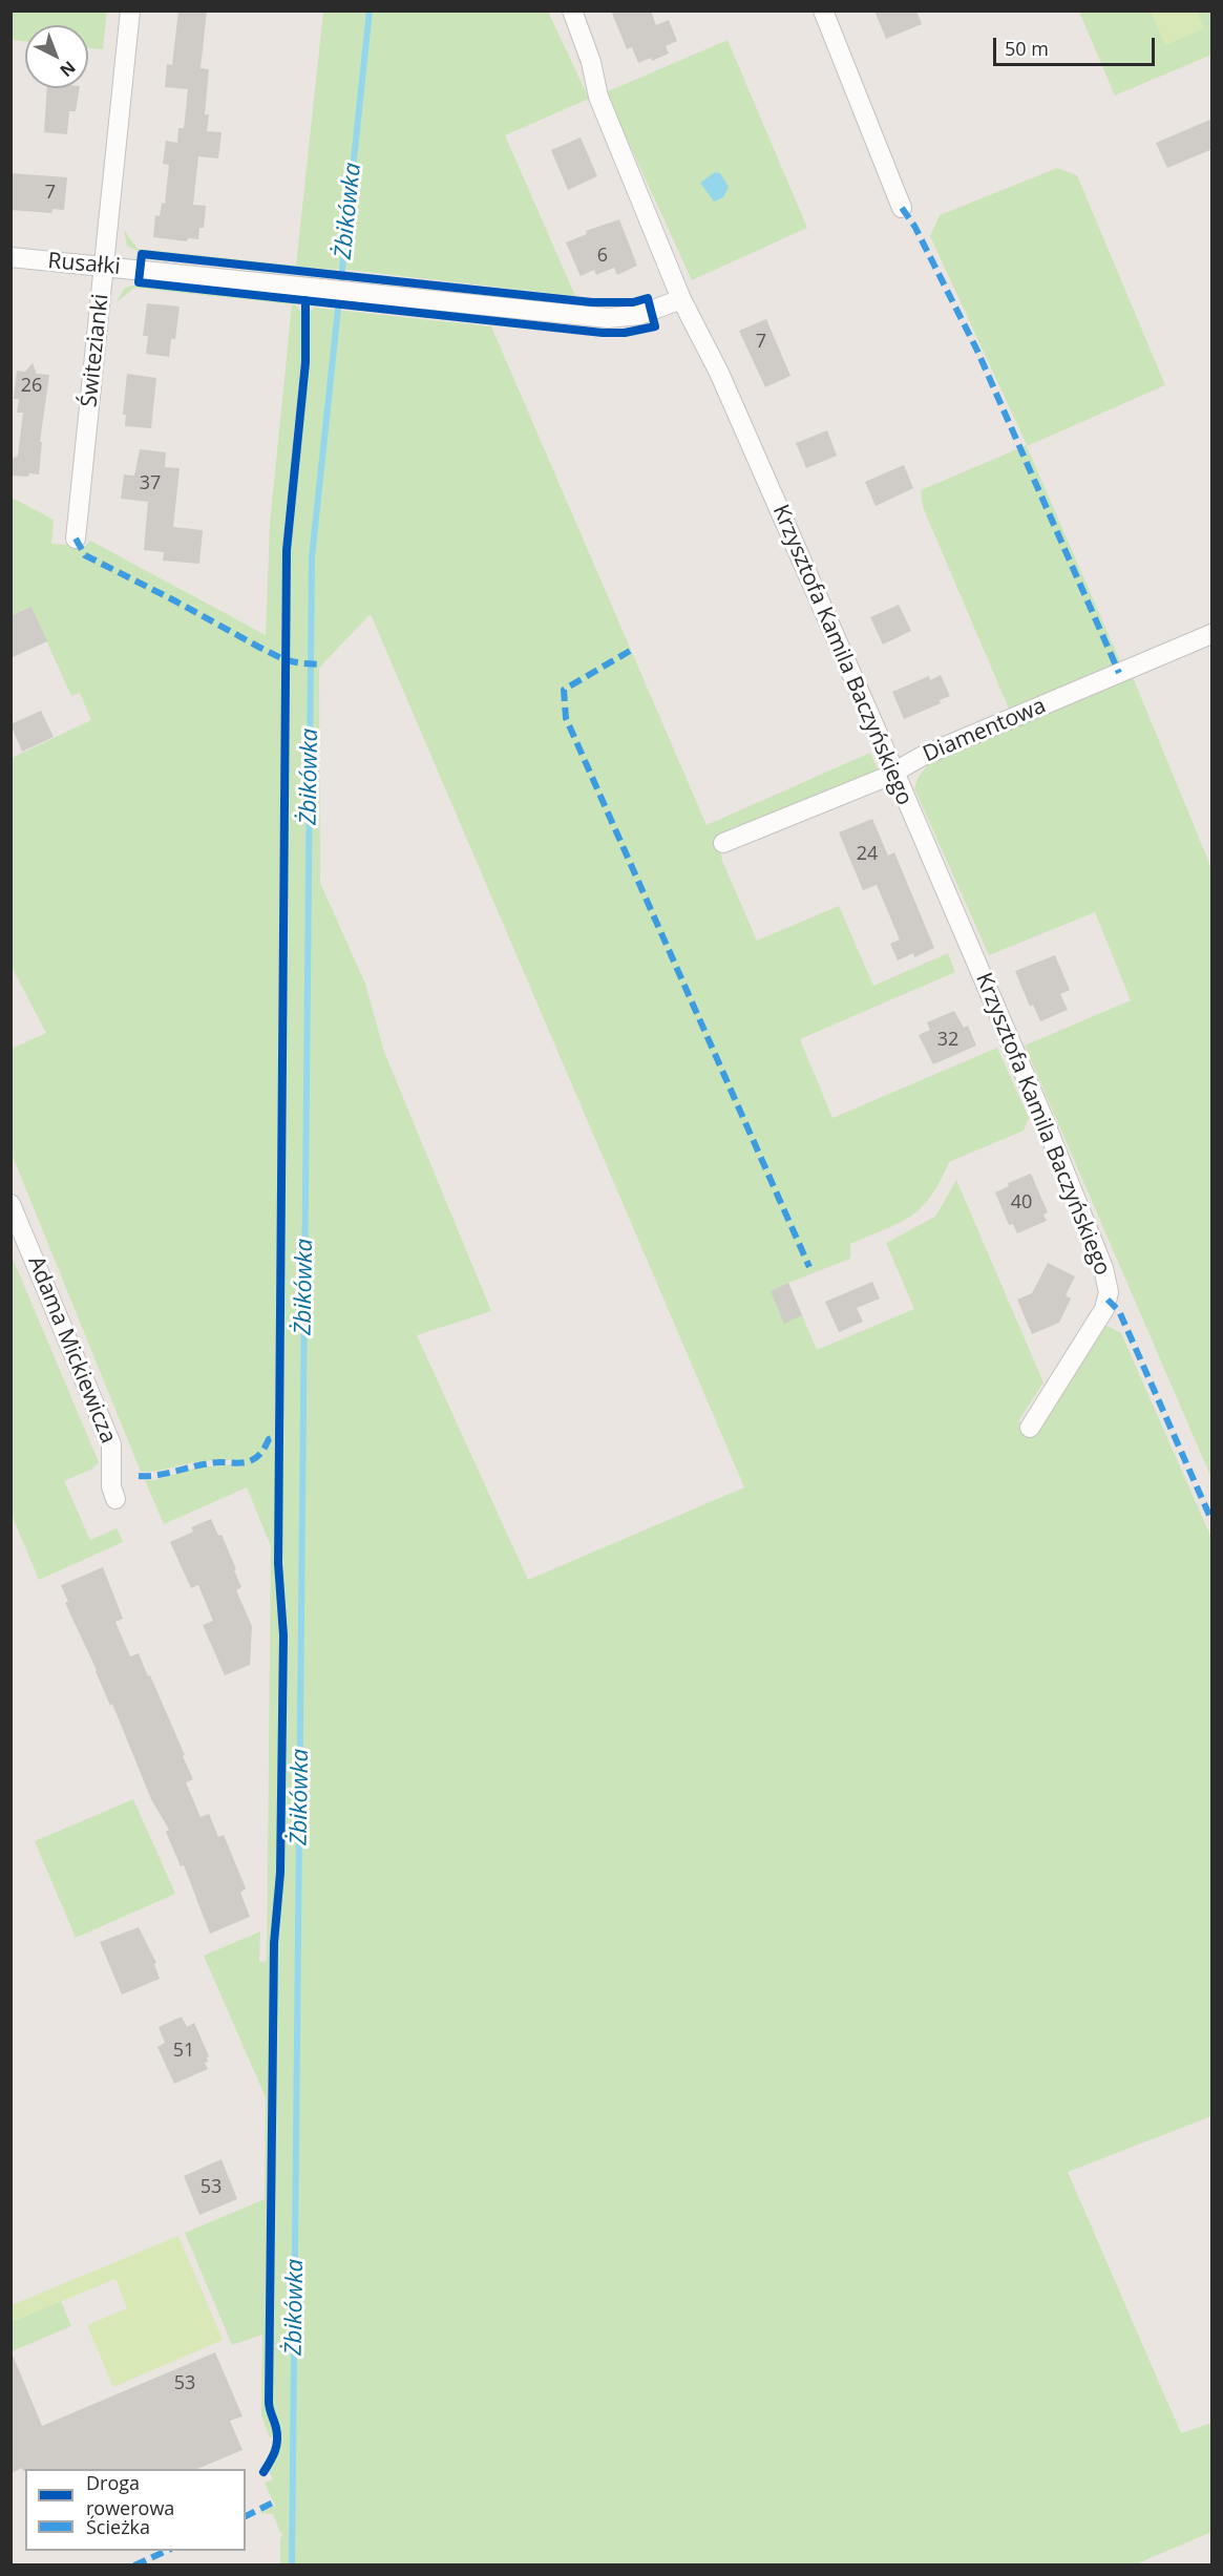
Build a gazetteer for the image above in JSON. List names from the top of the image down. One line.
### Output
{"streets":{"street":["Rusałki","Świtezianki","Krzysztofa Kamila Baczyńskiego","Diamentowa","Adama Mickiewicza"]},"crossings":[["Rusałki","Świtezianki"],["Rusałki","Krzysztofa Kamila Baczyńskiego"],["Krzysztofa Kamila Baczyńskiego","Diamentowa"]],"water":["Żbikówka"],"house_numbers":["7","6","7","26","37","24","32","40","51","53","53"],"legend":["Droga rowerowa","Ścieżka"],"scale_bar":"50 m","north":"bottom right"}
